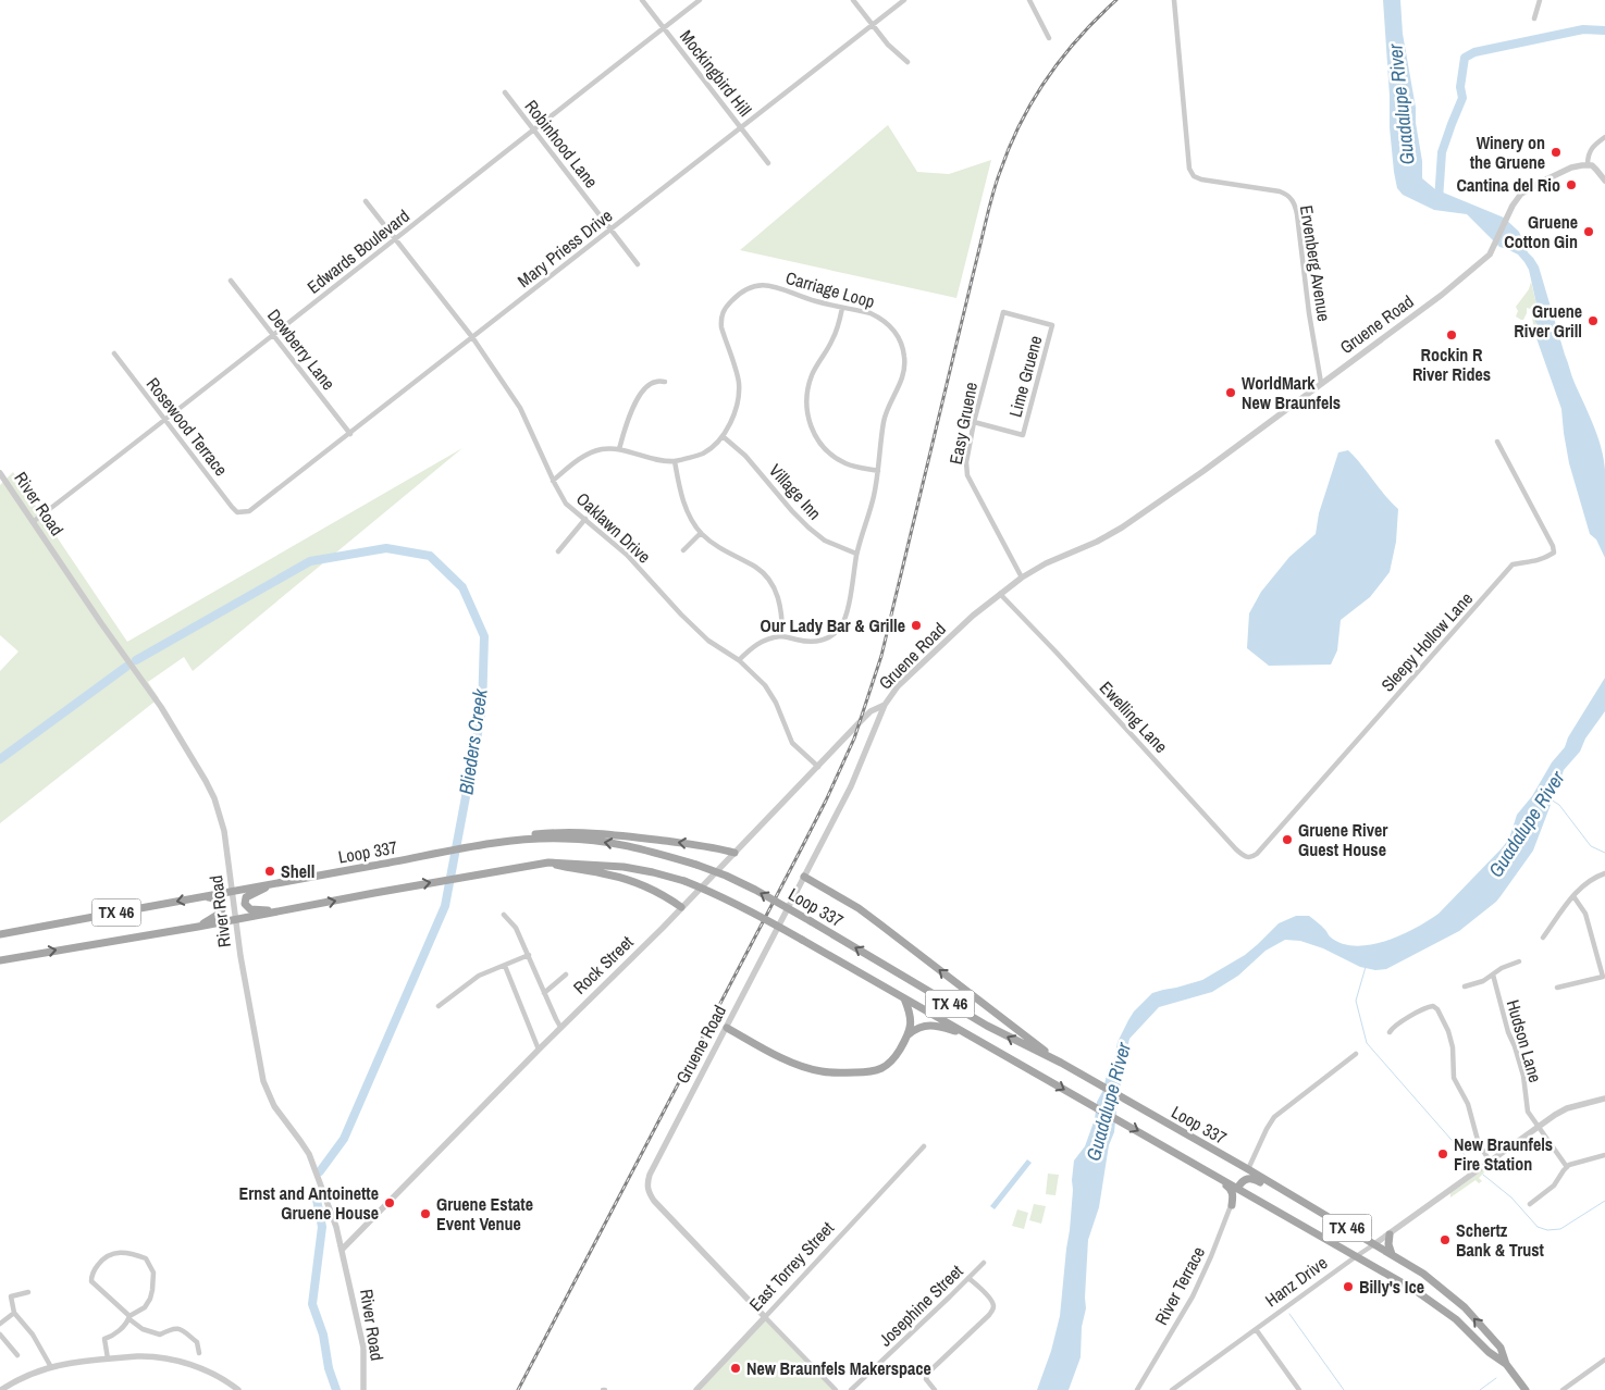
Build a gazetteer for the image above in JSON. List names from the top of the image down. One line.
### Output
{"streets":{"main road":["Loop 337","TX 46"],"street":["Mockingbird Hill","Robinhood Lane","Mary Priess Drive","Edwards Boulevard","Ervenberg Avenue","Carriage Loop","Gruene Road","Dewberry Lane","Lime Gruene","Easy Gruene","Rosewood Terrace","Village Inn","River Road","Oaklawn Drive","Sleepy Hollow Lane","Ewelling Lane","Rock Street","Hudson Lane","East Torrey Street","Hanz Drive","River Terrace","Josephine Street"]},"crossings":[["Mockingbird Hill","Mary Priess Drive"],["Mockingbird Hill","Edwards Boulevard"],["Robinhood Lane","Mary Priess Drive"],["Robinhood Lane","Edwards Boulevard"],["Mary Priess Drive","Dewberry Lane"],["Mary Priess Drive","Rosewood Terrace"],["Mary Priess Drive","Oaklawn Drive"],["Edwards Boulevard","Dewberry Lane"],["Edwards Boulevard","Rosewood Terrace"],["Edwards Boulevard","River Road"],["Edwards Boulevard","Oaklawn Drive"],["Ervenberg Avenue","Gruene Road"],["Carriage Loop","Village Inn"],["Gruene Road","Easy Gruene"],["Gruene Road","Ewelling Lane"],["Gruene Road","Rock Street"],["Gruene Road","East Torrey Street"],["Lime Gruene","Easy Gruene"],["River Road","Loop 337"],["River Road","Rock Street"],["Oaklawn Drive","Rock Street"],["Sleepy Hollow Lane","Ewelling Lane"],["Loop 337","Hanz Drive"],["Loop 337","River Terrace"],["Hudson Lane","Hanz Drive"]],"water":["Guadalupe River","Blieders Creek"],"places":["Winery on the Gruene","Cantina del Rio","Gruene Cotton Gin","Gruene River Grill","Rockin R River Rides","WorldMark New Braunfels","Our Lady Bar & Grille","Gruene River Guest House","Shell","New Braunfels Fire Station","Ernst and Antoinette Gruene House","Gruene Estate Event Venue","Schertz Bank & Trust","Billy's Ice","New Braunfels Makerspace"]}
